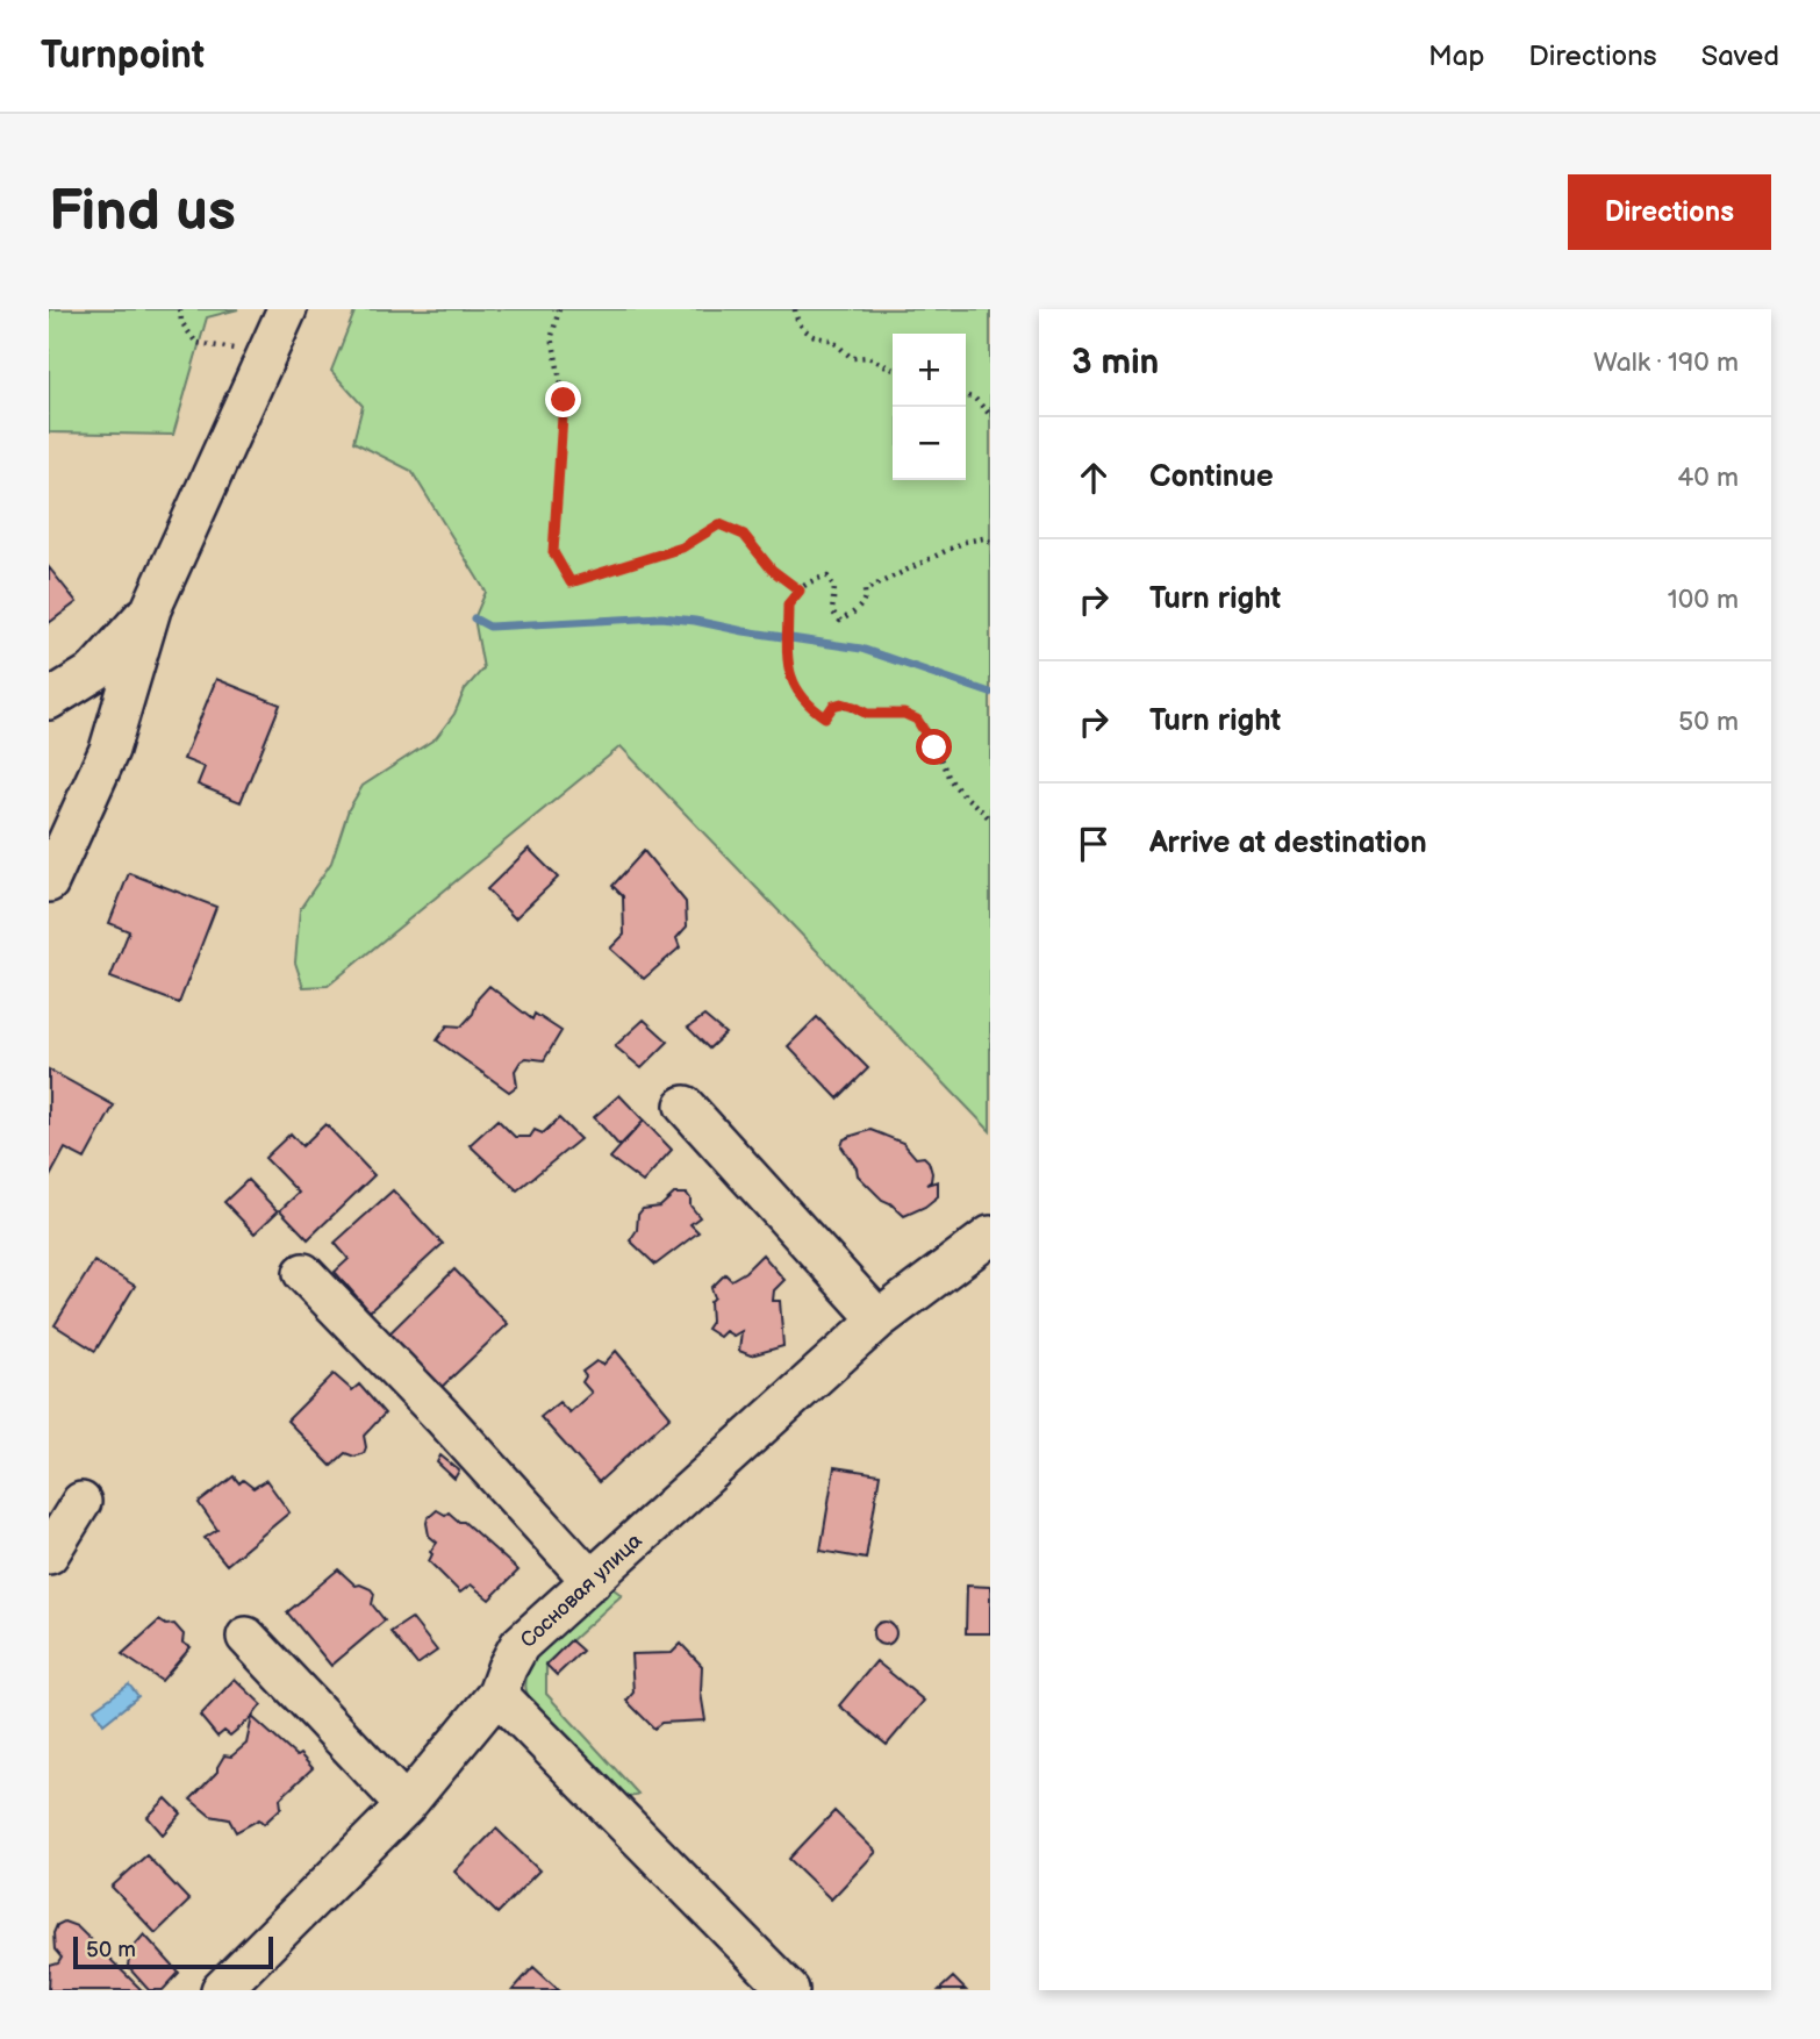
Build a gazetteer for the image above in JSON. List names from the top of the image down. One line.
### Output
{"streets":{"street":["Сосновая улица"]},"scale_bar":"50 m","page":{"header":"Turnpoint","nav":["Map","Directions","Saved"],"buttons":"Directions","title":"Find us","heading":["3 min","Walk · 190 m"],"map_buttons":["+","−"],"list":[["Continue","40 m"],["Turn right","100 m"],["Turn right","50 m"],"Arrive at destination"],"scale":"50 m"}}
